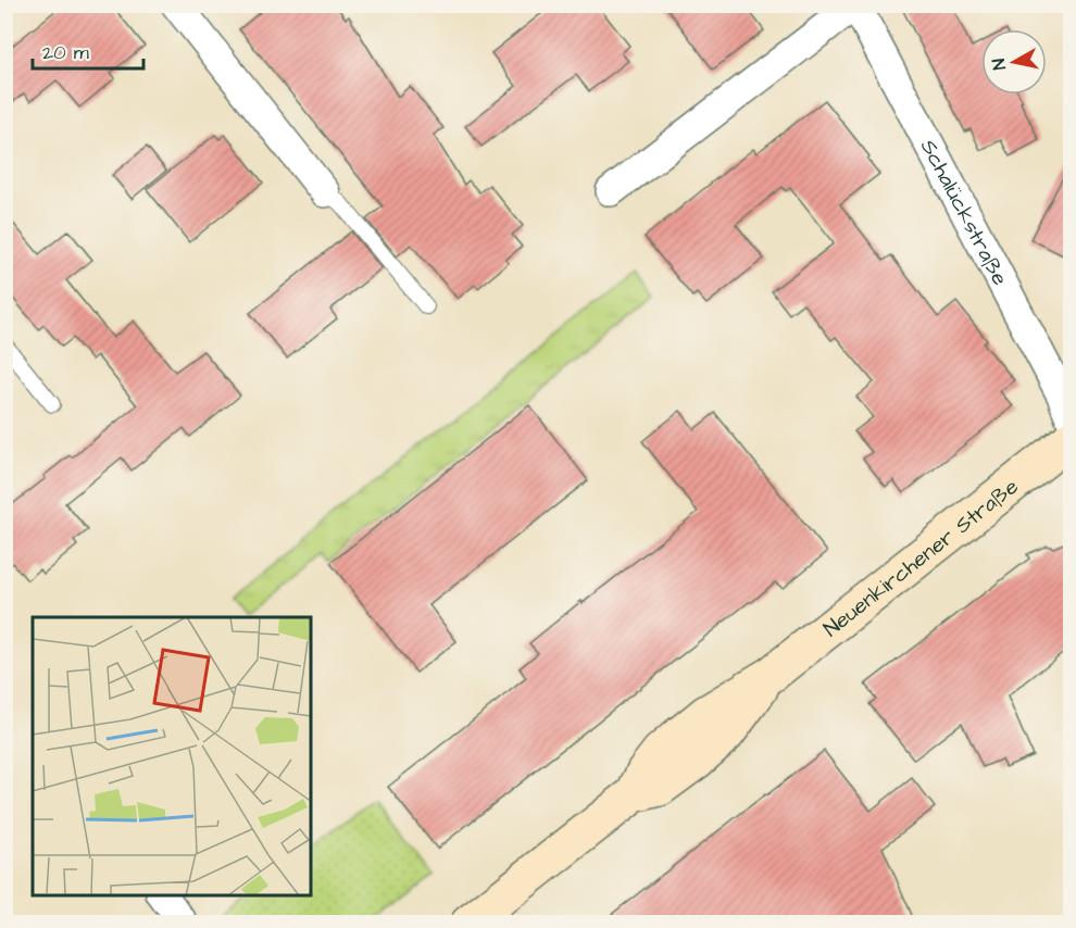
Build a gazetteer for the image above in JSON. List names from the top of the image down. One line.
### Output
{"streets":{"main road":["Neuenkirchener Straße"],"street":["Schalückstraße"]},"scale_bar":"20 m","north":"left"}
